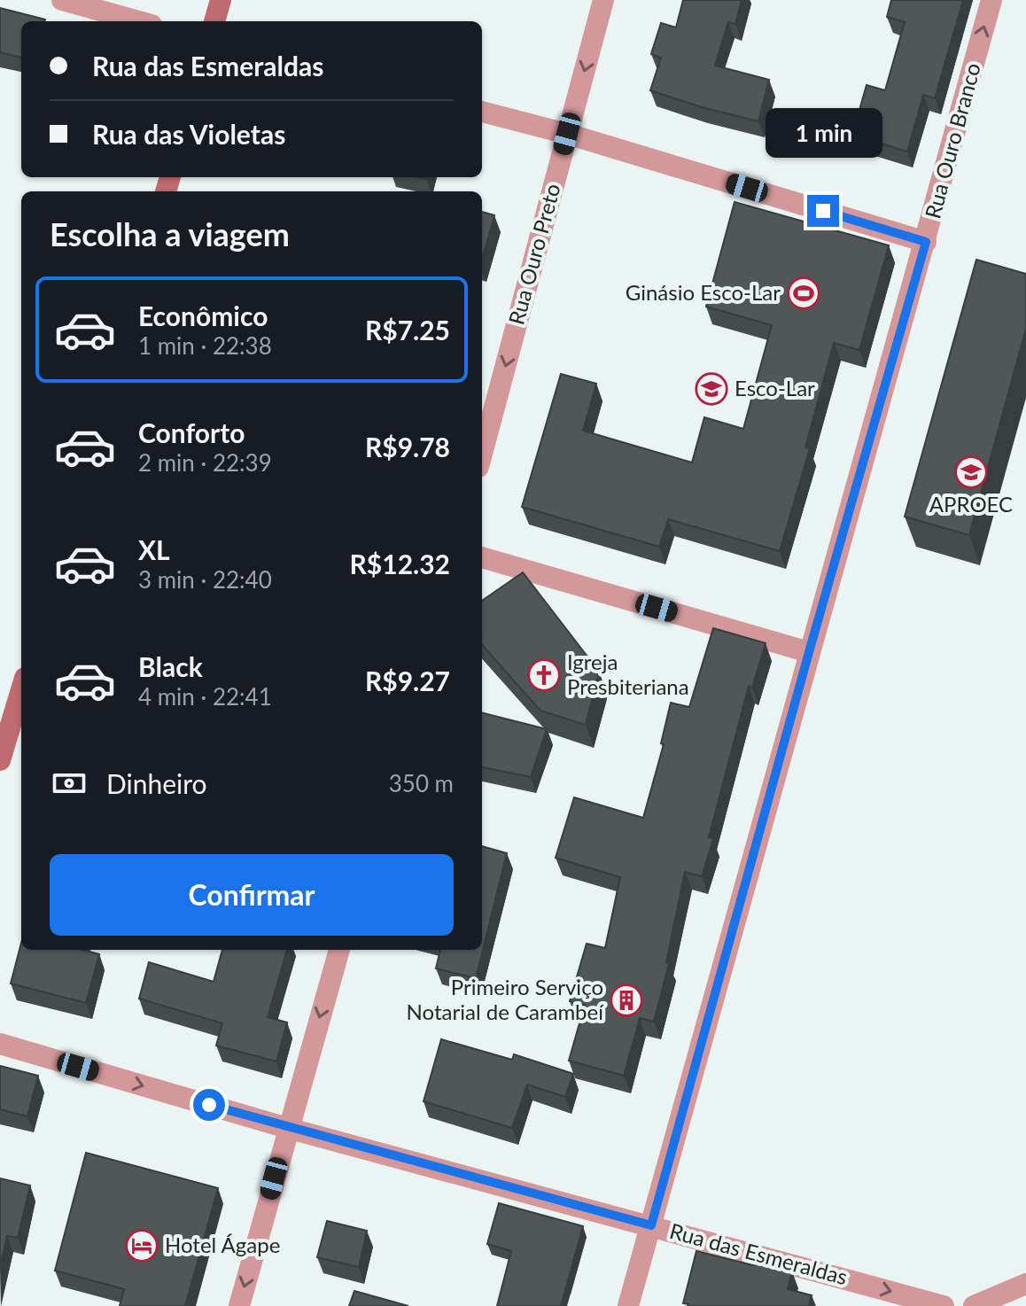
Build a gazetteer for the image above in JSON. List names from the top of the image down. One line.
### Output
{"streets":{"street":["Rua Ouro Branco","Rua Ouro Preto","Rua das Esmeraldas"]},"crossings":[["Rua Ouro Branco","Rua das Esmeraldas"]],"one_way":["Rua Ouro Preto","Rua das Esmeraldas"],"places":{"sports":["Ginásio Esco-Lar"],"school or university":["Esco-Lar","APROEC"],"church":["Igreja Presbiteriana"],"building":["Primeiro Serviço Notarial de Carambeí"],"hotel":["Hotel Ágape"]},"page":{"banner":["Rua das Esmeraldas","Rua das Violetas"],"bubble":"1 min","heading":"Escolha a viagem","list":[{"name":"Econômico","note":"1 min · 22:38","value":"R$7.25"},{"name":"Conforto","note":"2 min · 22:39","value":"R$9.78"},{"name":"XL","note":"3 min · 22:40","value":"R$12.32"},{"name":"Black","note":"4 min · 22:41","value":"R$9.27"}],"pay":["Dinheiro","350 m"],"buttons":"Confirmar"}}
